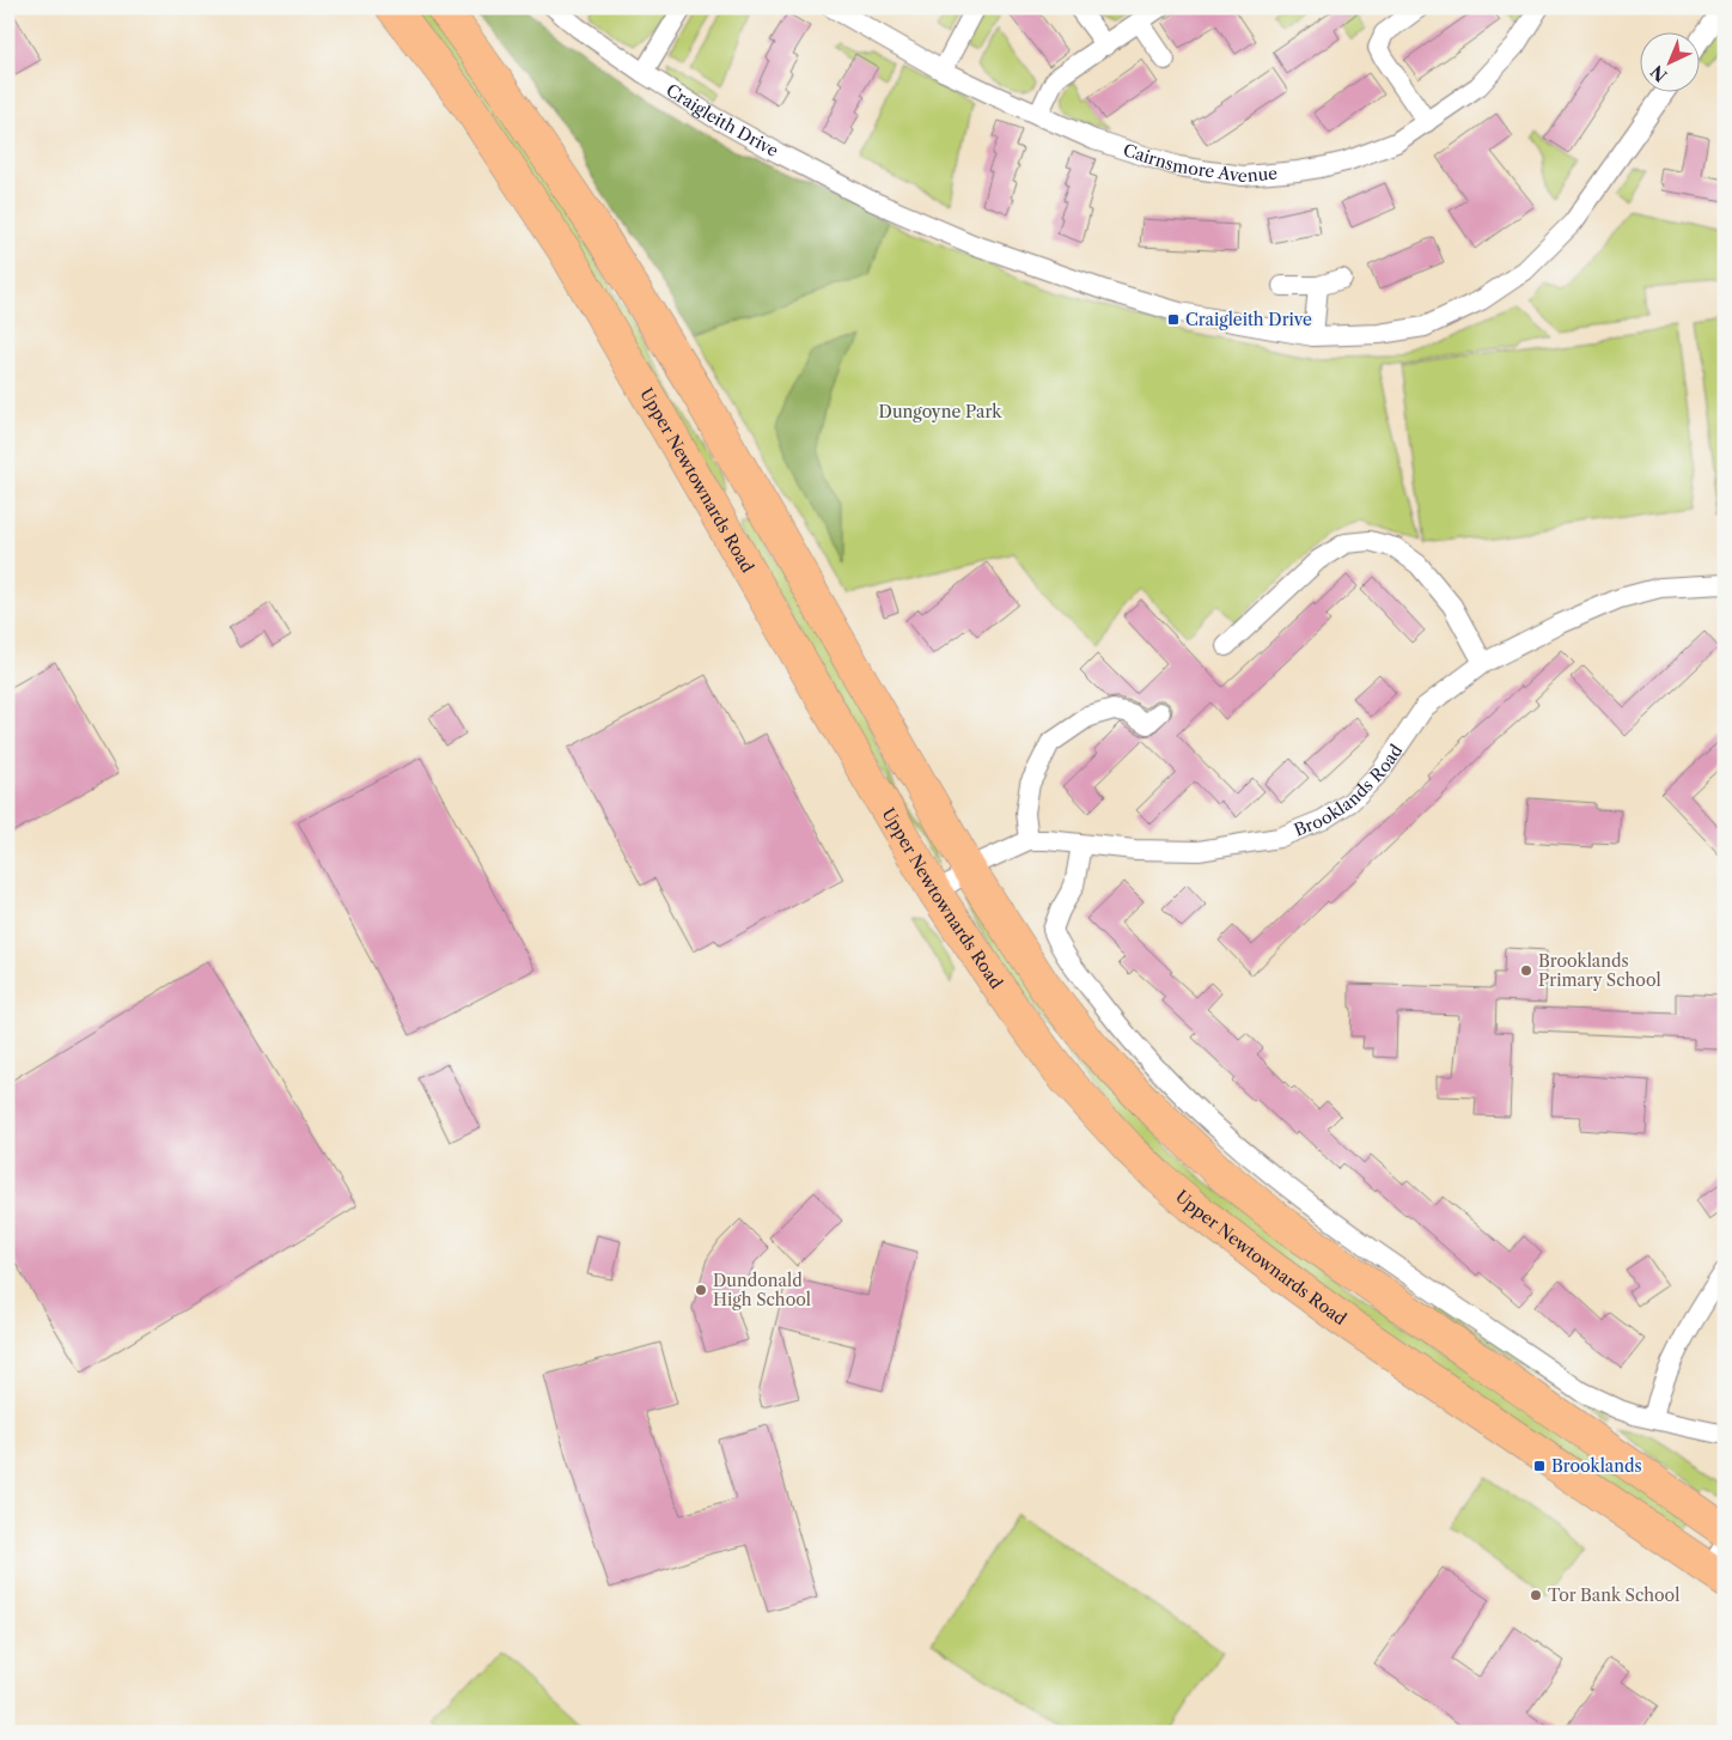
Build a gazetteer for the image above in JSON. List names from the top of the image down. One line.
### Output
{"streets":{"highway":["Upper Newtownards Road"],"street":["Craigleith Drive","Cairnsmore Avenue","Brooklands Road"]},"crossings":[["Upper Newtownards Road","Brooklands Road"]],"parks":["Dungoyne Park"],"places":{"transit":["Craigleith Drive","Brooklands"],"other":["Brooklands Primary School","Dundonald High School","Tor Bank School"]},"north":"bottom left"}
